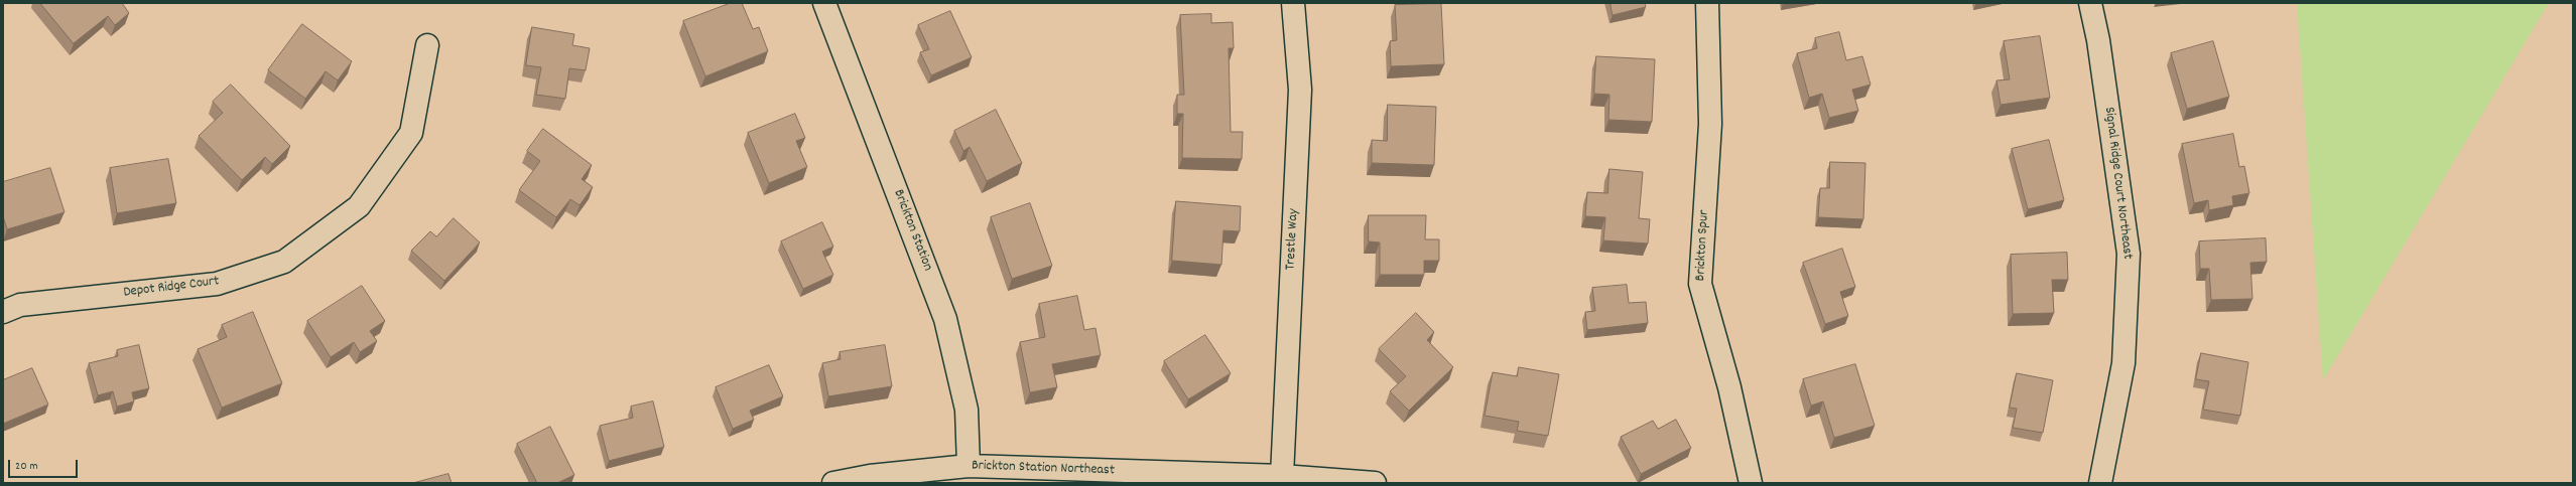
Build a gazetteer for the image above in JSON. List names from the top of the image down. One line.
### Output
{"streets":{"street":["Signal Ridge Court Northeast","Brickton Station","Trestle Way","Brickton Spur","Depot Ridge Court","Brickton Station Northeast"]},"crossings":[["Brickton Station","Brickton Station Northeast"],["Trestle Way","Brickton Station Northeast"]],"scale_bar":"20 m"}
